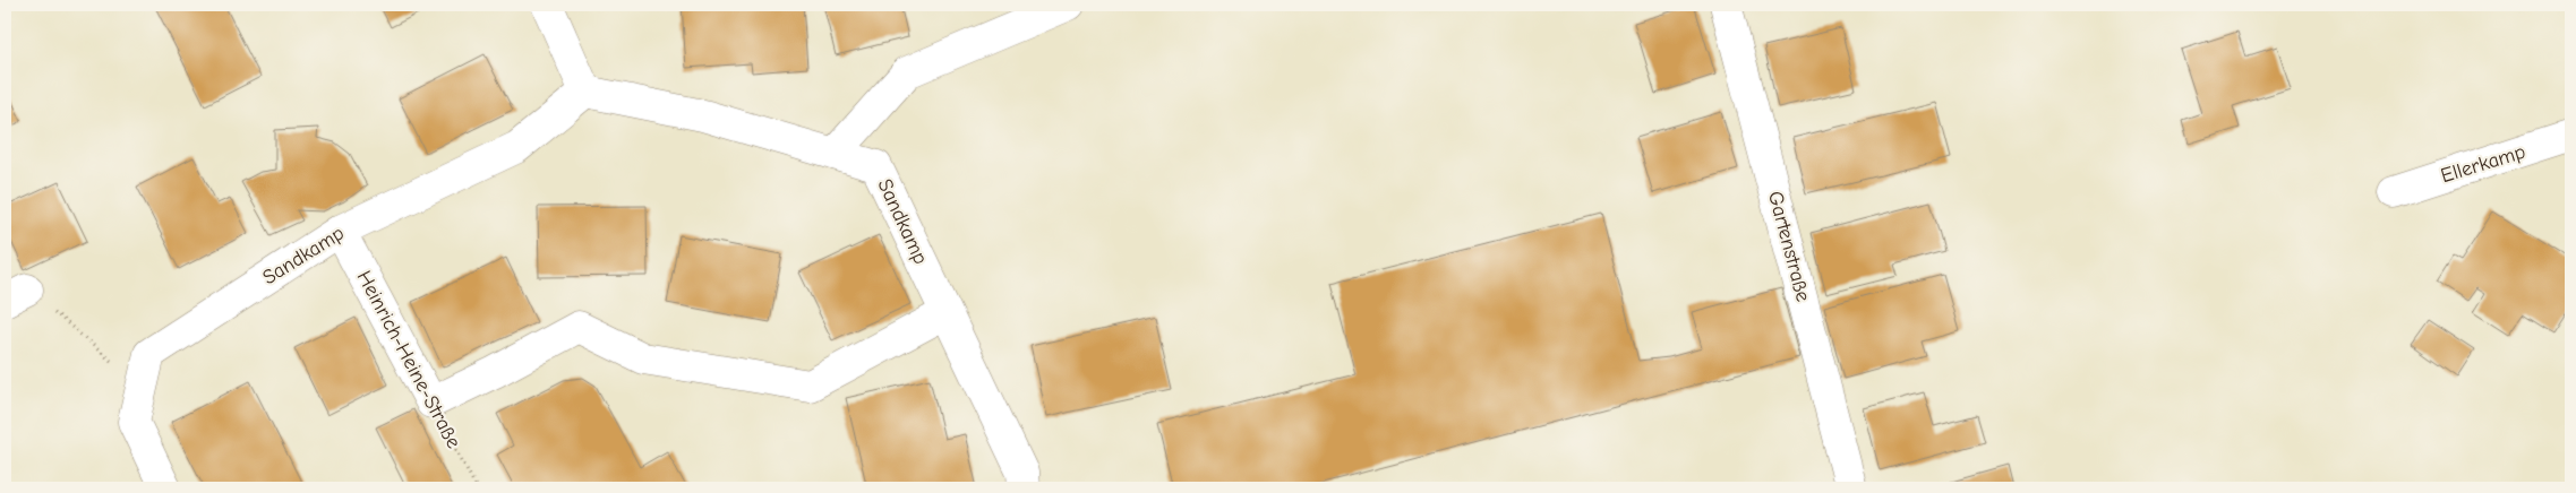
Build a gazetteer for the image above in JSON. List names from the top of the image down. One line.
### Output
{"streets":{"street":["Ellerkamp","Sandkamp","Gartenstraße","Heinrich-Heine-Straße"]},"crossings":[["Sandkamp","Heinrich-Heine-Straße"]]}
